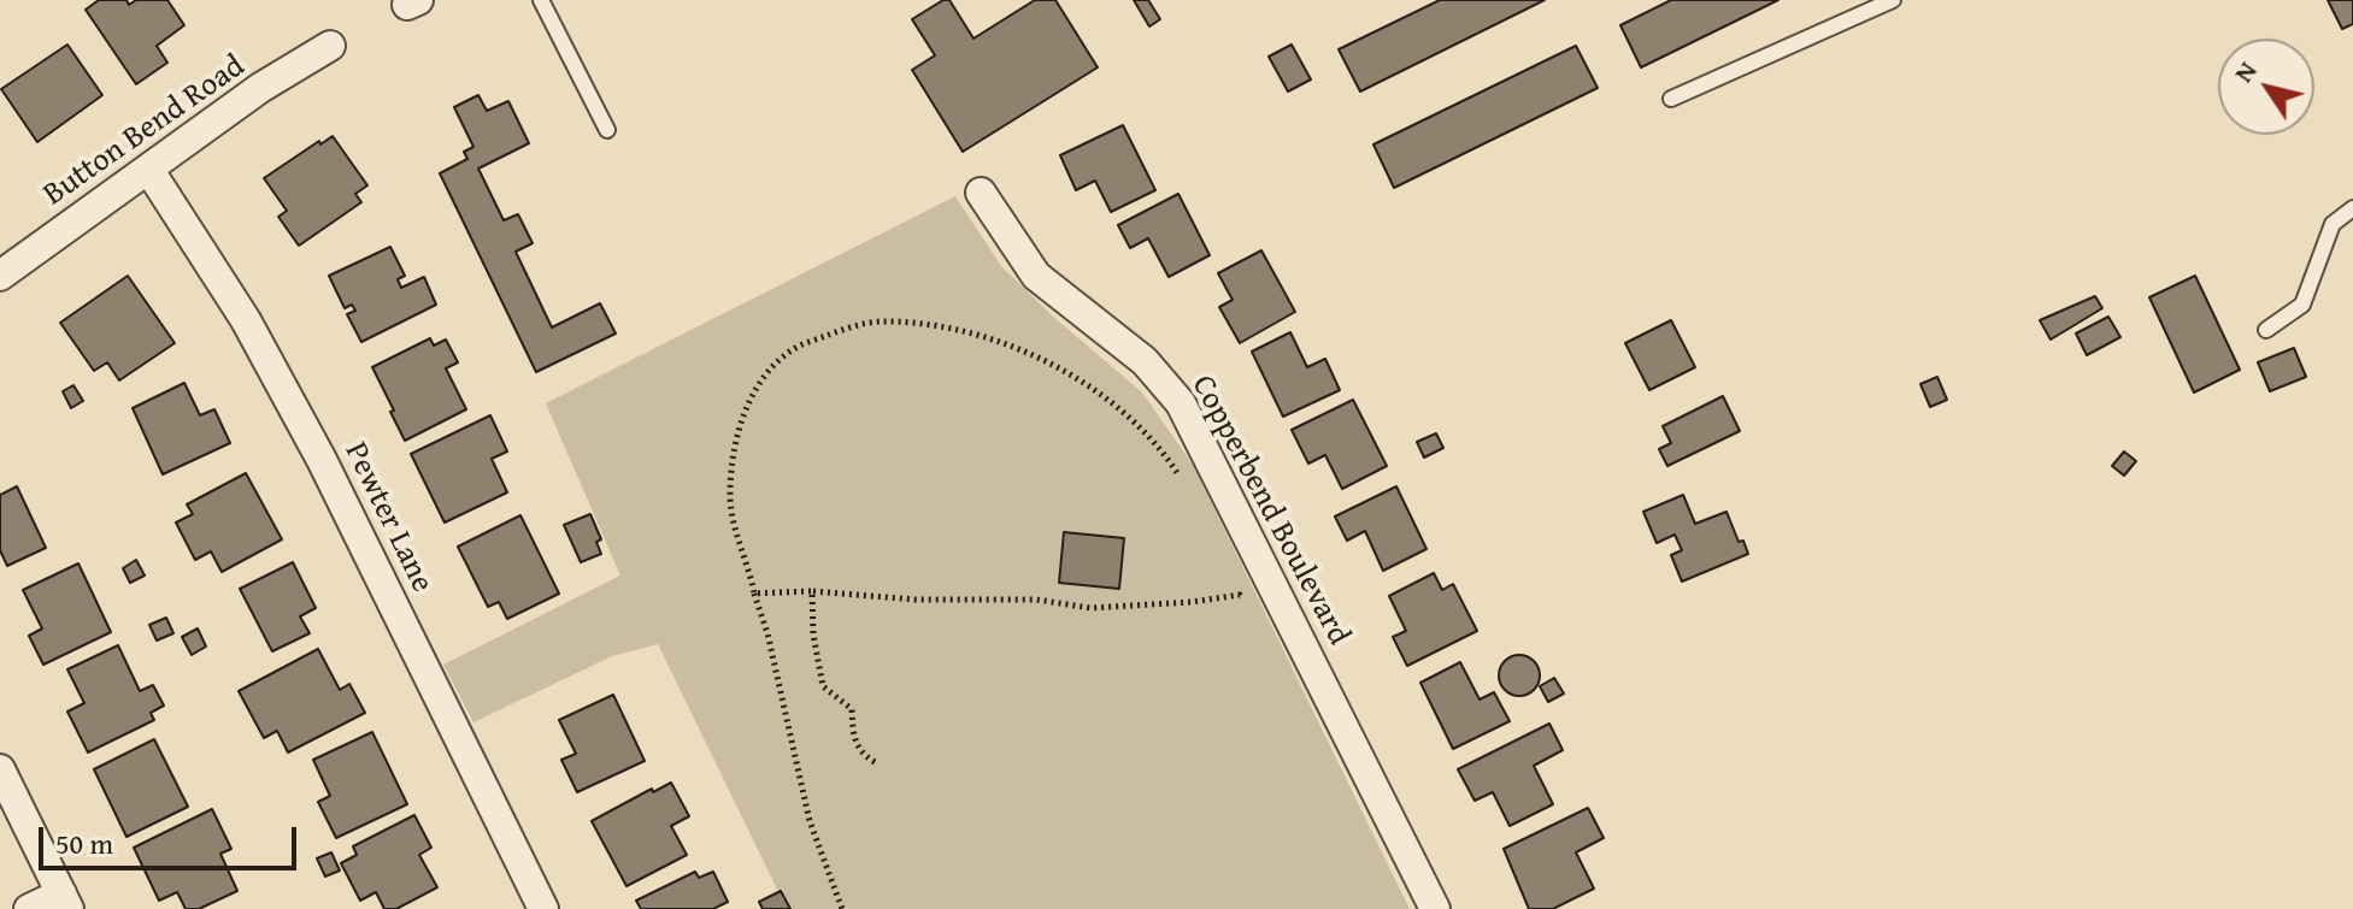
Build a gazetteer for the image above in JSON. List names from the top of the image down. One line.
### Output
{"streets":{"street":["Button Bend Road","Copperbend Boulevard","Pewter Lane"]},"crossings":[["Button Bend Road","Pewter Lane"]],"scale_bar":"50 m","north":"top left"}
